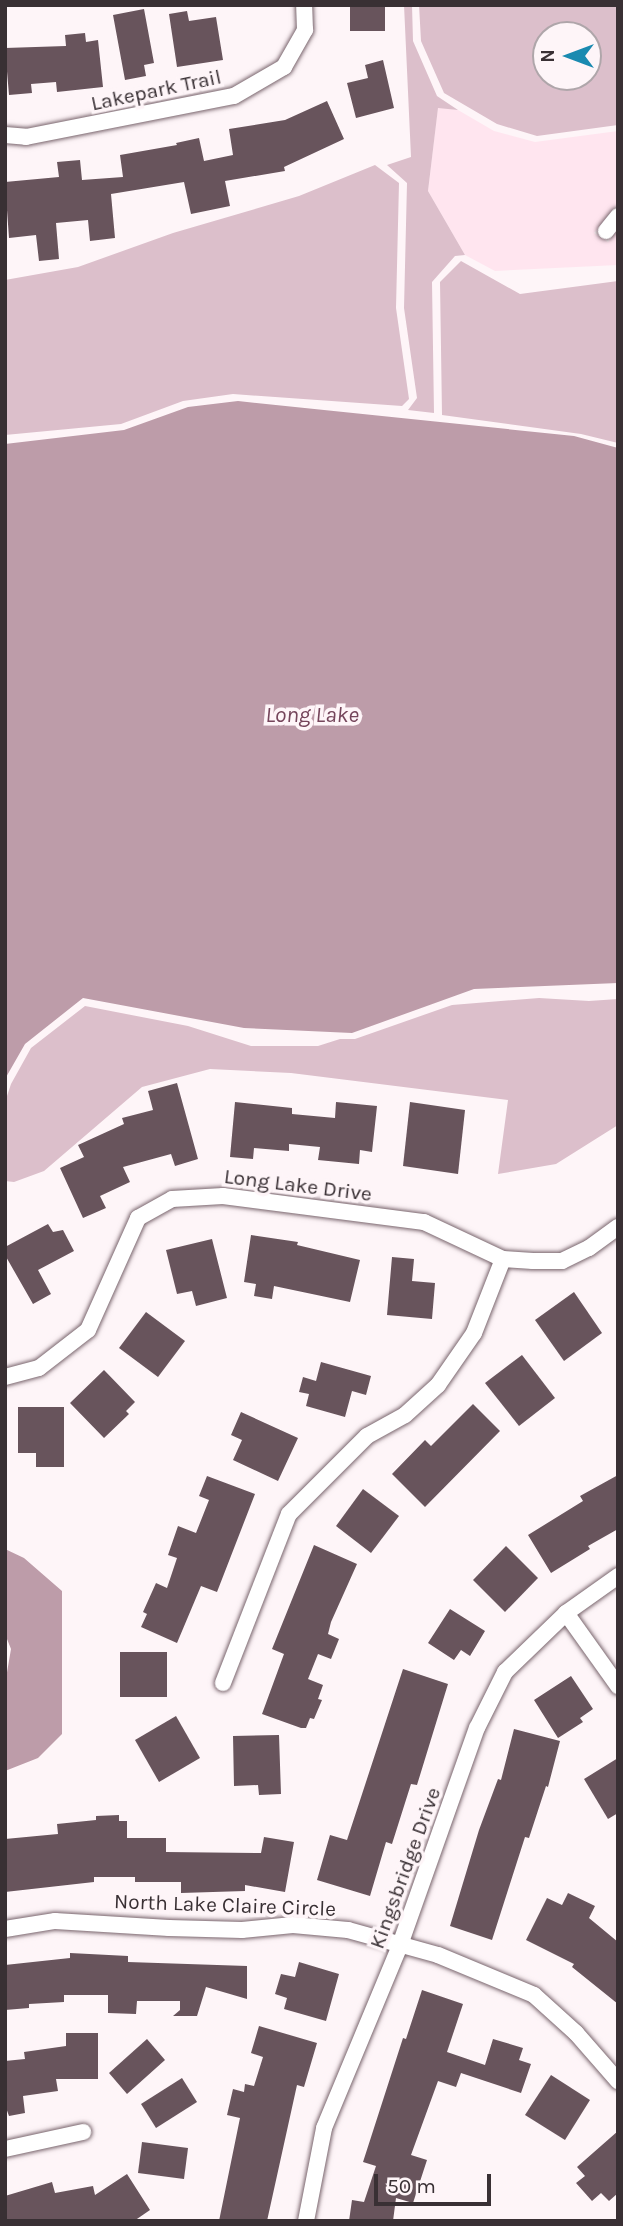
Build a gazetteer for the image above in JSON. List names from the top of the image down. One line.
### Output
{"streets":{"street":["Lakepark Trail","Long Lake Drive","Kingsbridge Drive","North Lake Claire Circle"]},"crossings":[["Kingsbridge Drive","North Lake Claire Circle"]],"water":["Long Lake"],"scale_bar":"50 m","north":"left"}
